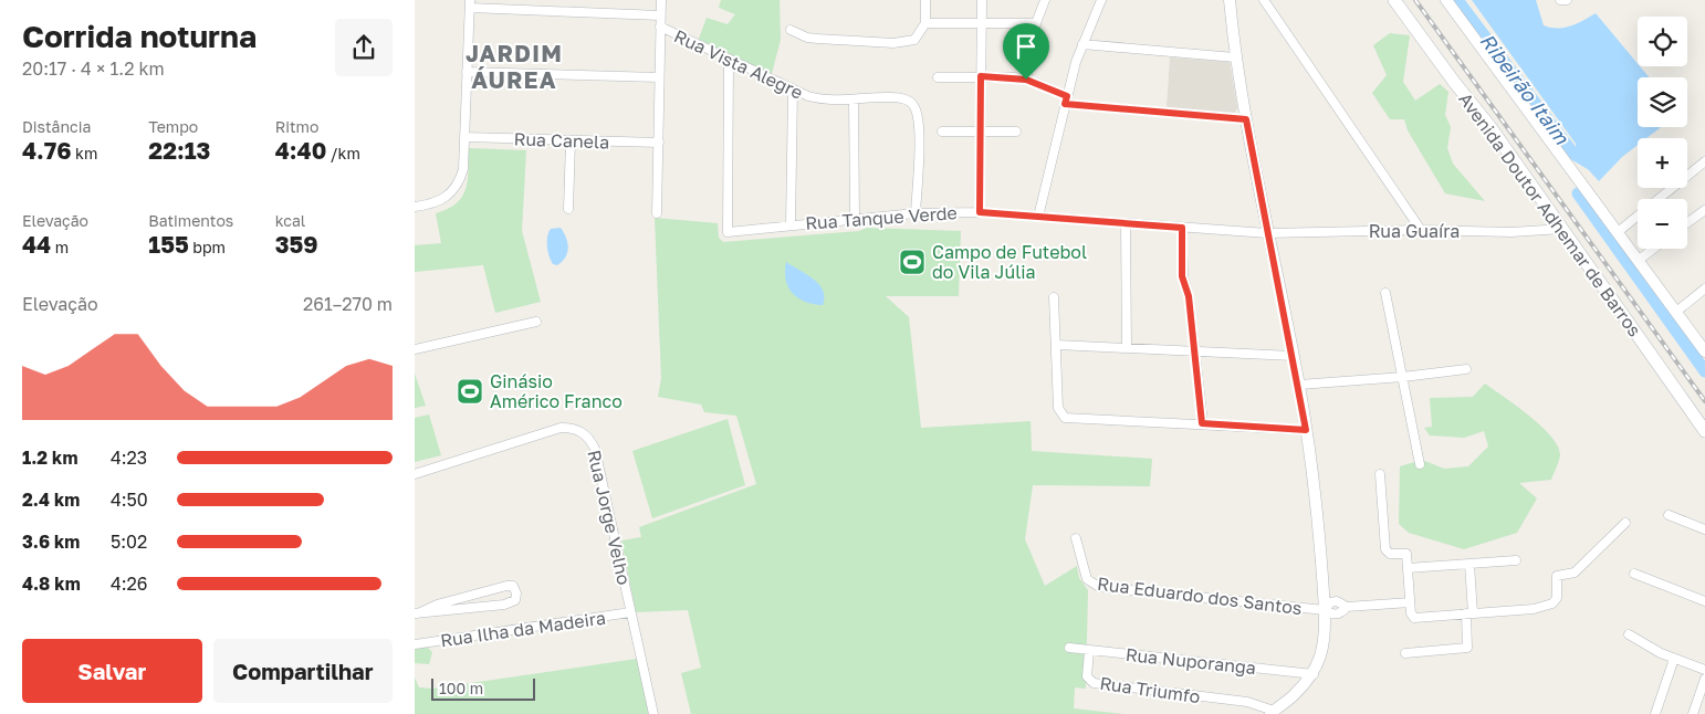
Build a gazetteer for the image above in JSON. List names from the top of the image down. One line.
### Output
{"streets":{"main road":["Avenida Doutor Adhemar de Barros"],"street":["Rua Vista Alegre","Rua Canela","Rua Tanque Verde","Rua Guaíra","Rua Jorge Velho","Rua Eduardo dos Santos","Rua Ilha da Madeira","Rua Nuporanga","Rua Triumfo"]},"crossings":[["Rua Vista Alegre","Rua Tanque Verde"],["Avenida Doutor Adhemar de Barros","Rua Guaíra"],["Rua Tanque Verde","Rua Guaíra"],["Rua Jorge Velho","Rua Ilha da Madeira"],["Rua Nuporanga","Rua Triumfo"]],"districts":["JARDIM ÁUREA"],"water":["Ribeirão Itaim"],"places":{"sports":["Campo de Futebol do Vila Júlia","Ginásio Américo Franco"]},"scale_bar":"100 m","page":{"heading":["Corrida noturna","20:17 · 4 × 1.2 km"],"map_buttons":["+","−"],"stats":[["Distância","4.76 km"],["Tempo","22:13"],["Ritmo","4:40 /km"],["Elevação","44 m"],["Batimentos","155 bpm"],["kcal","359"]],"chart":["Elevação","261–270 m"],"list":[{"name":"1.2 km","note":"4:23"},{"name":"2.4 km","note":"4:50"},{"name":"3.6 km","note":"5:02"},{"name":"4.8 km","note":"4:26"}],"buttons":["Salvar","Compartilhar"],"scale":"100 m"}}
